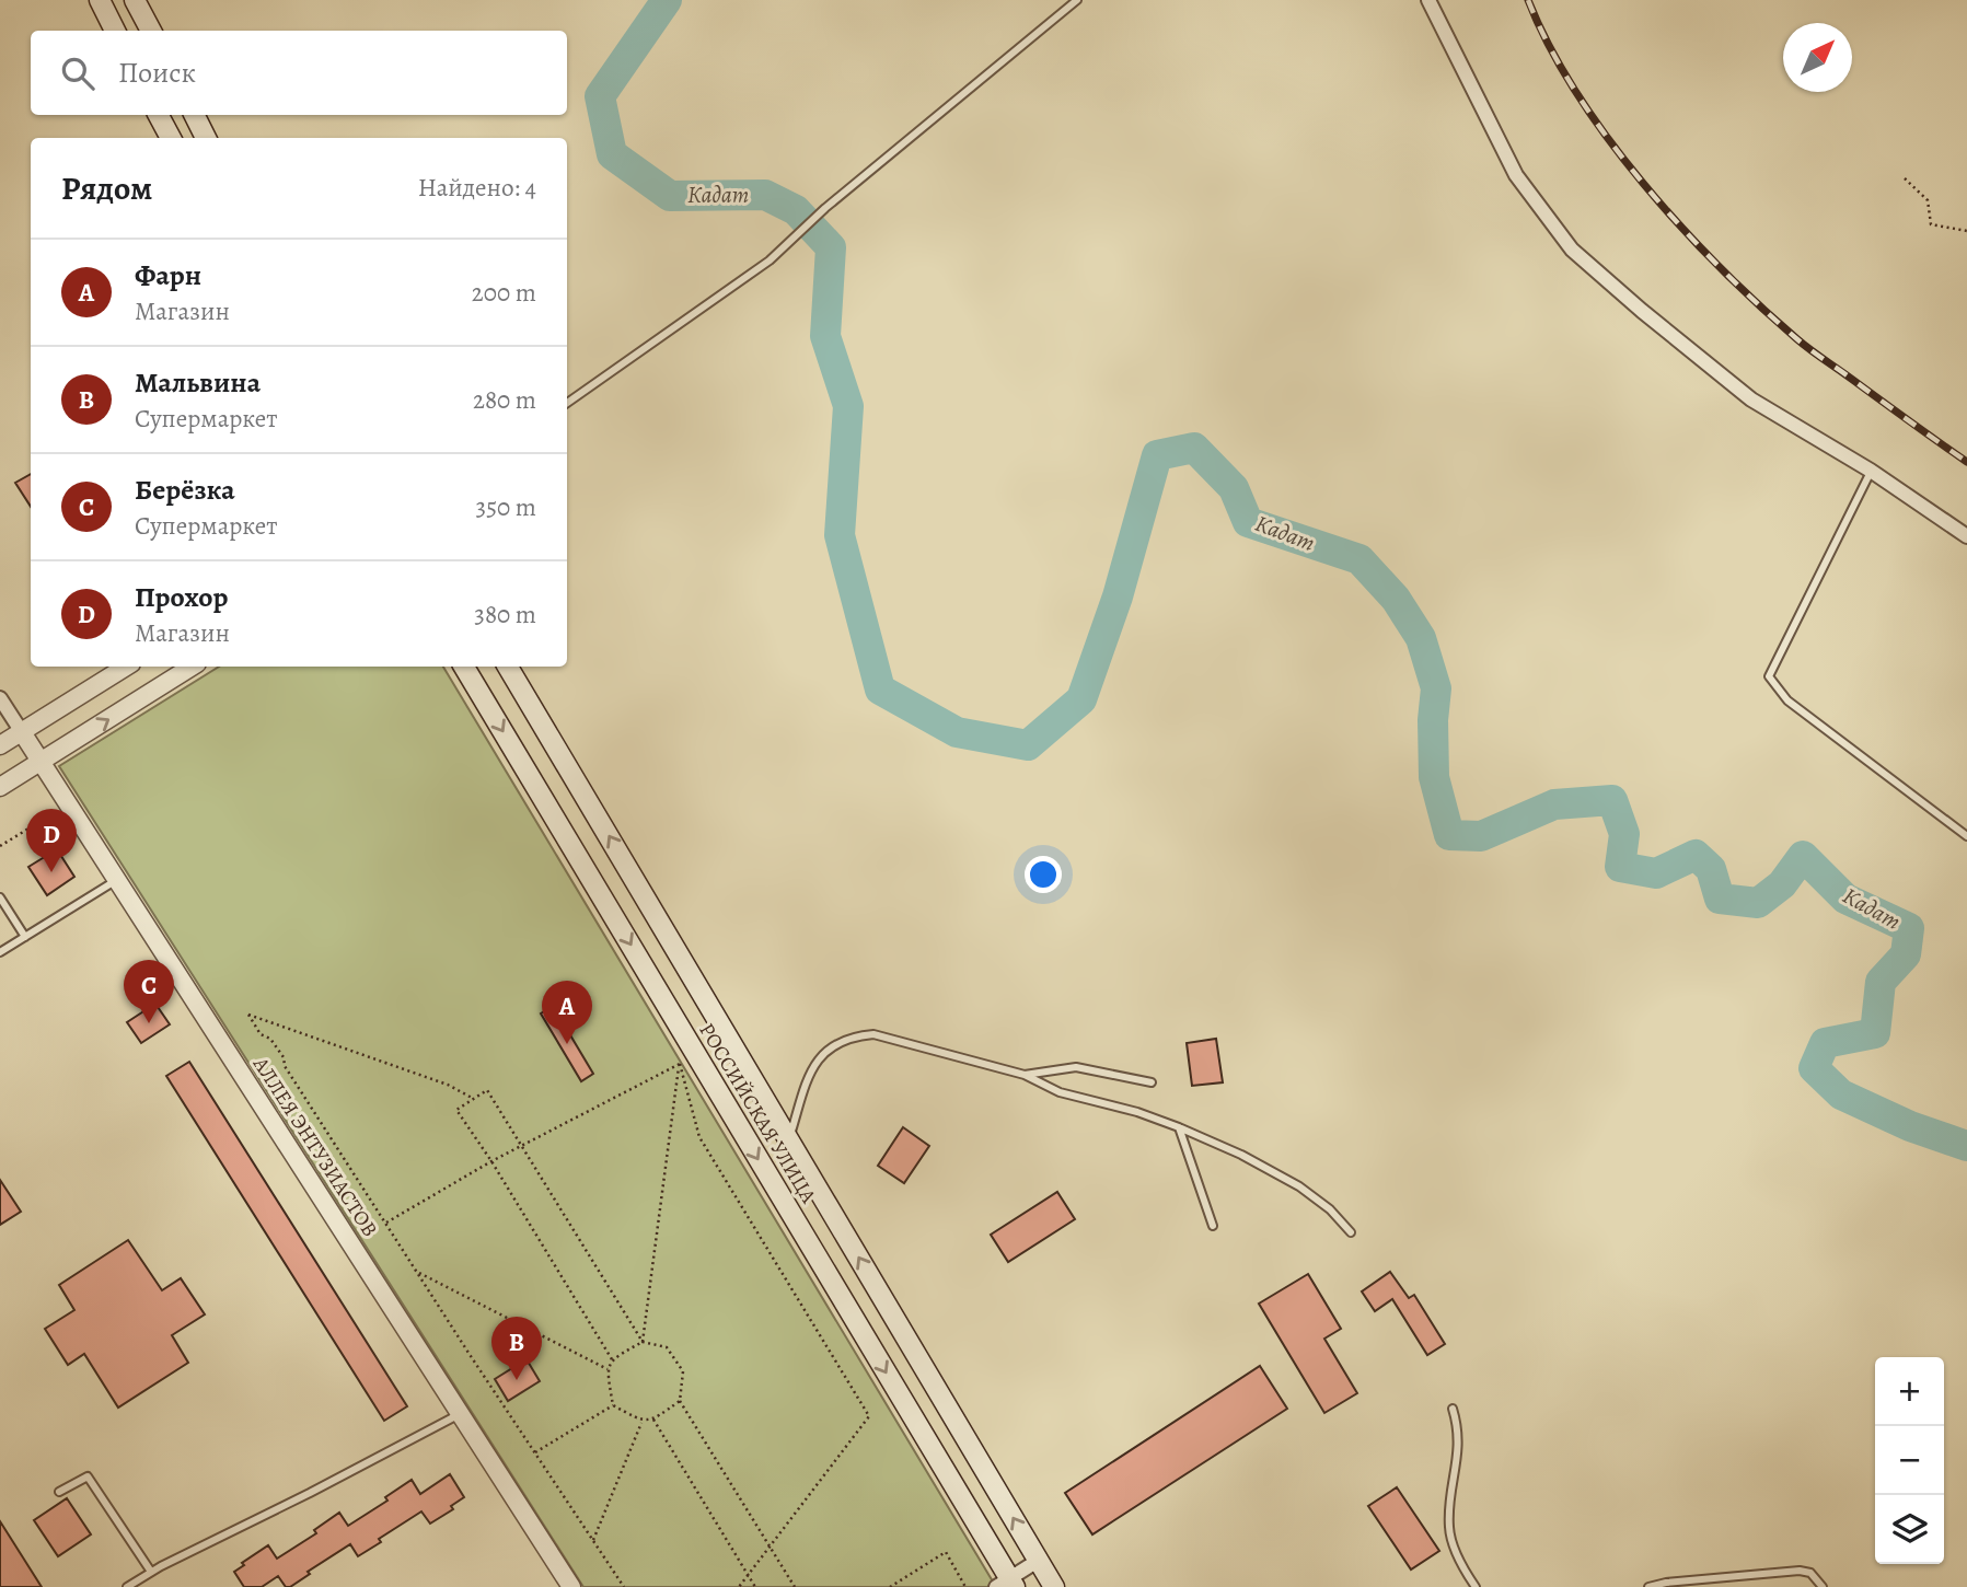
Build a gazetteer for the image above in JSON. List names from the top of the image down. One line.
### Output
{"streets":{"main road":["РОССИЙСКАЯ УЛИЦА"],"street":["АЛЛЕЯ ЭНТУЗИАСТОВ"]},"water":["Кадат"],"north":"top right","page":{"search":"Поиск","heading":["Рядом","Найдено: 4"],"list":[{"mark":"A","name":"Фарн","note":"Магазин","value":"200 m"},{"mark":"B","name":"Мальвина","note":"Супермаркет","value":"280 m"},{"mark":"C","name":"Берёзка","note":"Супермаркет","value":"350 m"},{"mark":"D","name":"Прохор","note":"Магазин","value":"380 m"}],"pins":["D","C","A","B"],"map_buttons":["+","−"]}}
